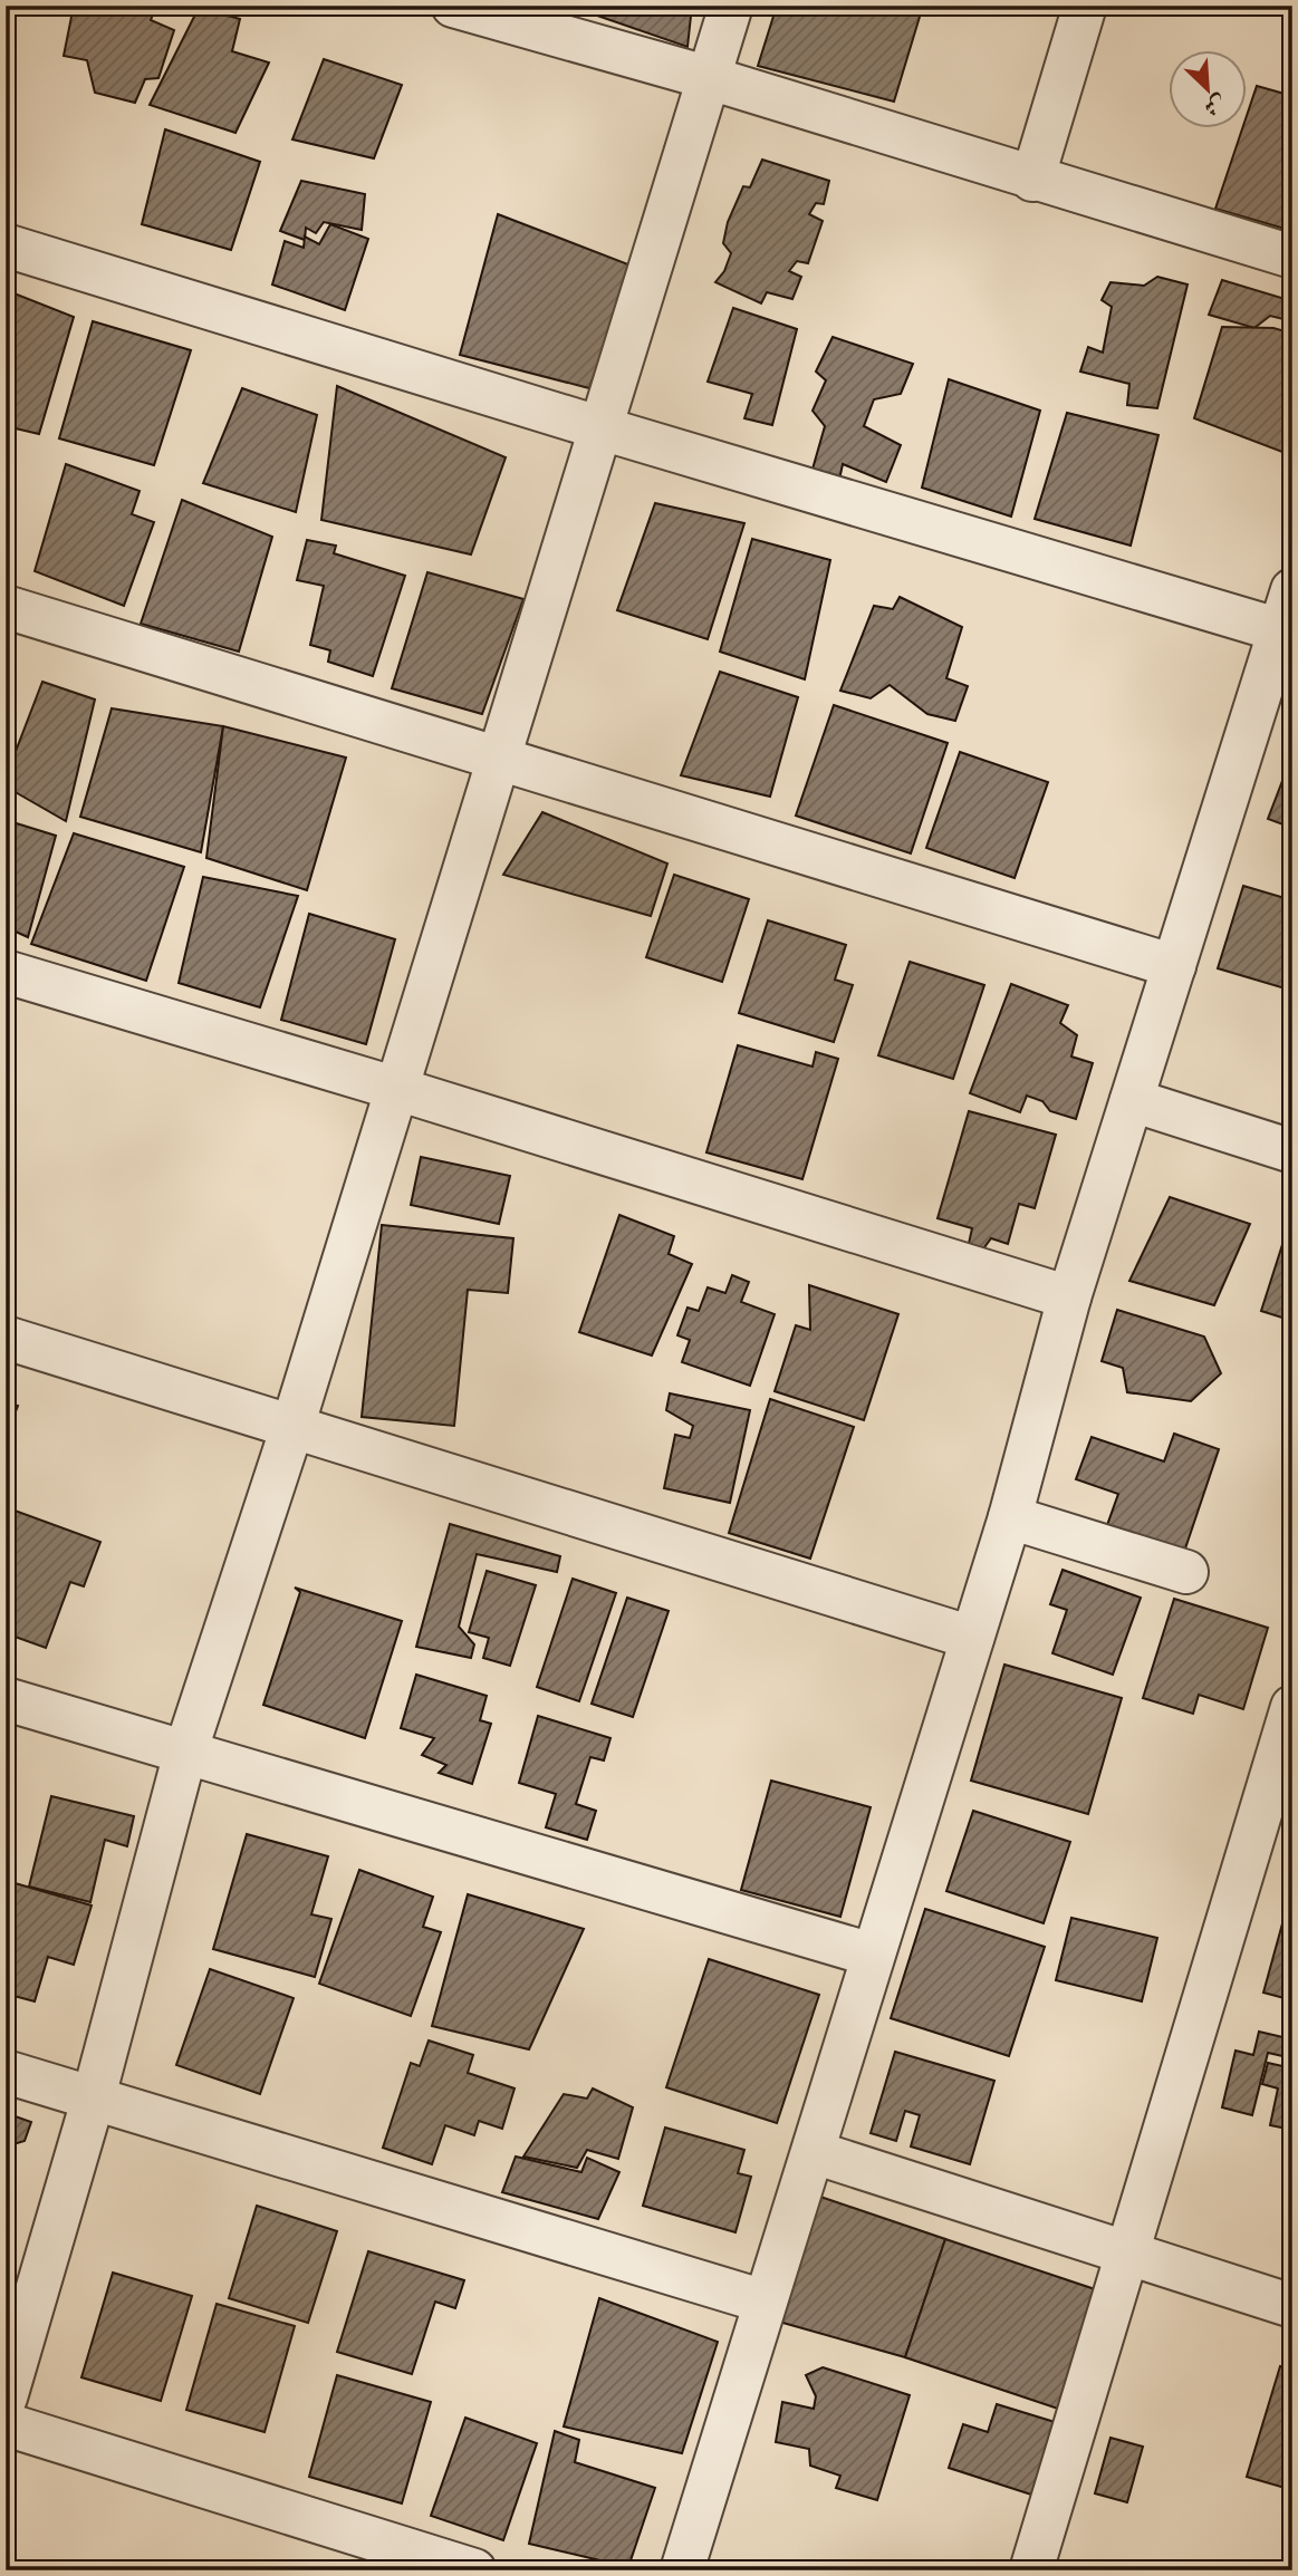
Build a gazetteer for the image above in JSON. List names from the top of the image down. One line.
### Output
{"north":"bottom right"}
